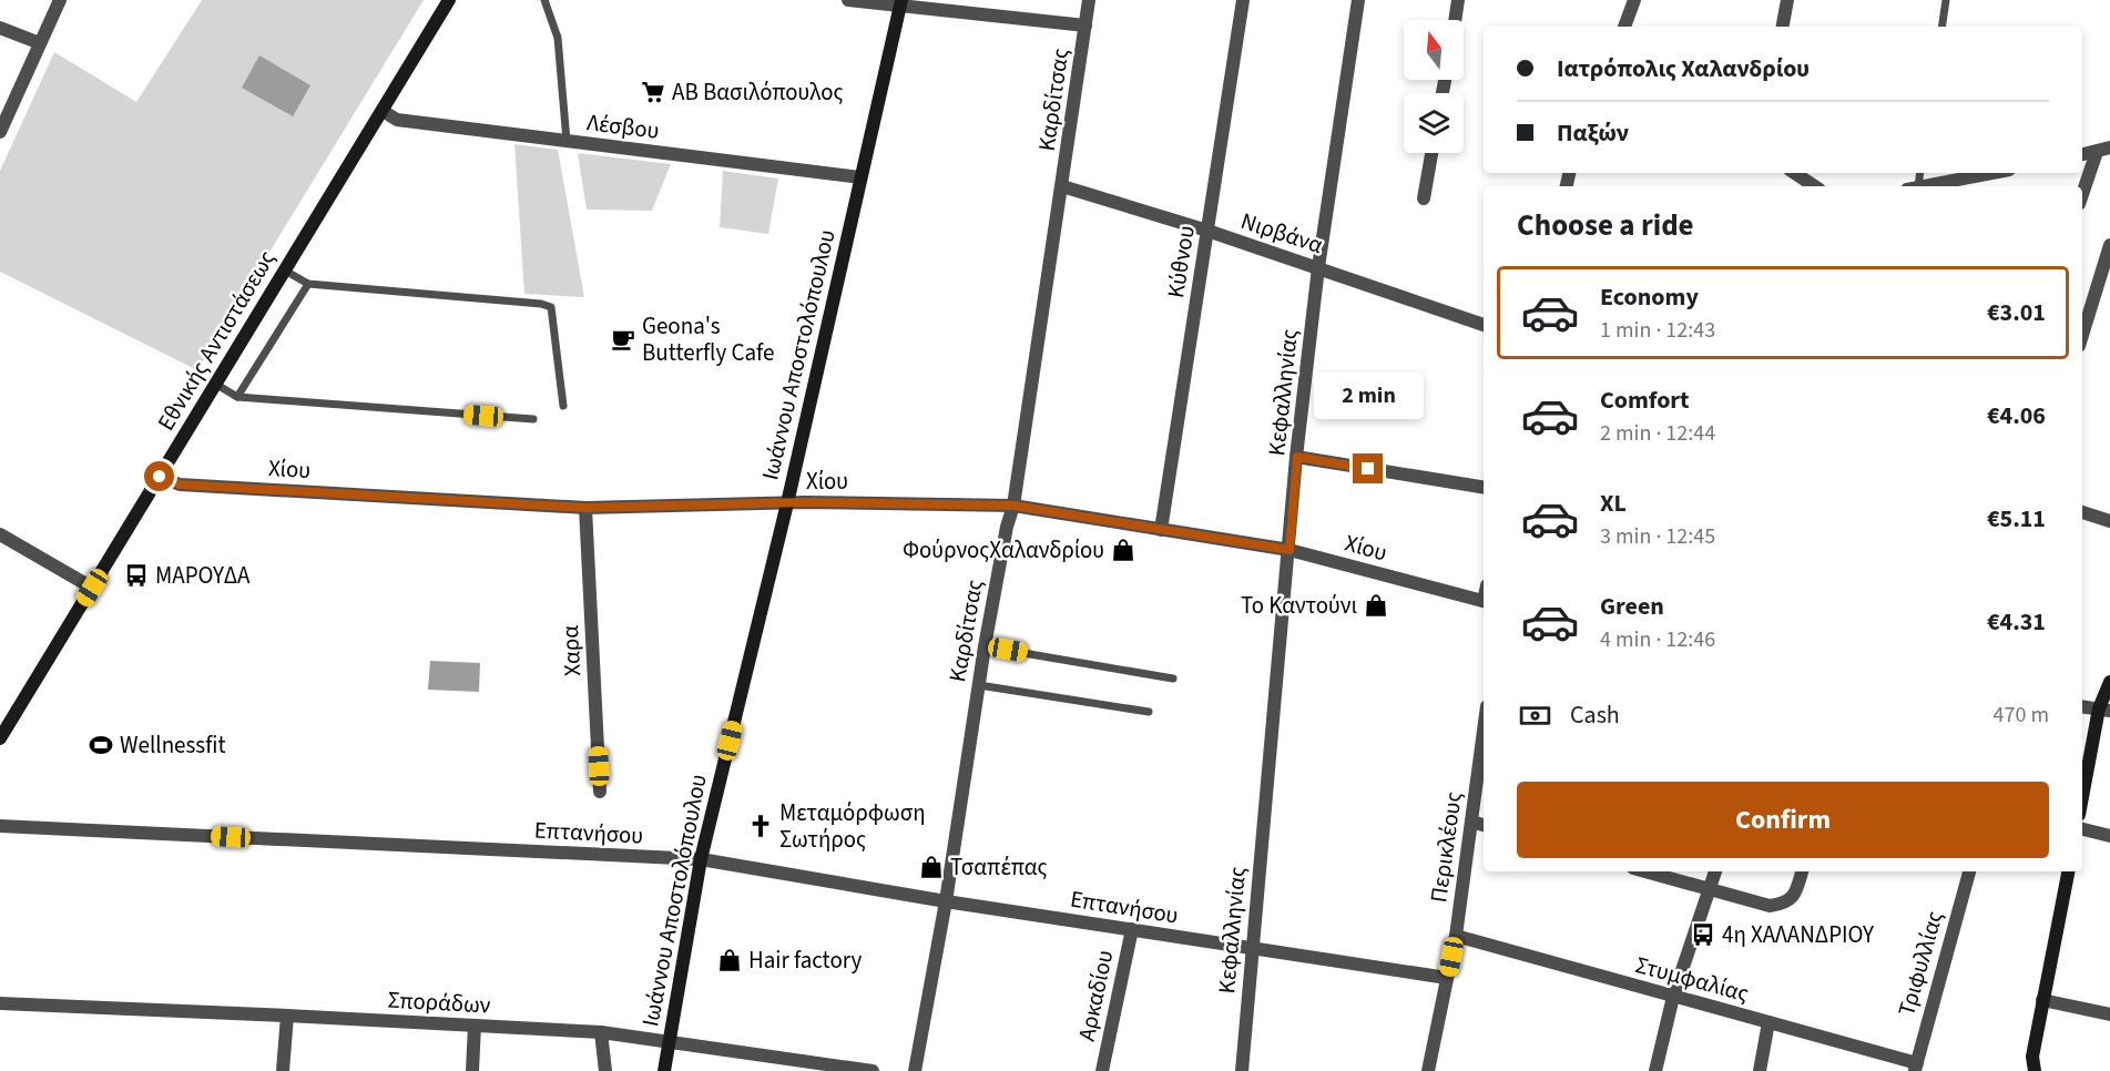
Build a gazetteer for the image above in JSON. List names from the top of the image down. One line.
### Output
{"streets":{"street":["Καρδίτσας","Λέσβου","Νιρβάνα","Κύθνου","Εθνικής Αντιστάσεως","Ιωάννου Αποστολόπουλου","Κεφαλληνίας","Χίου","Χαρα","Επτανήσου","Περικλέους","Τριφυλλίας","Στυμφαλίας","Αρκαδίου","Σποράδων"]},"crossings":[["Καρδίτσας","Νιρβάνα"],["Καρδίτσας","Χίου"],["Καρδίτσας","Επτανήσου"],["Λέσβου","Εθνικής Αντιστάσεως"],["Λέσβου","Ιωάννου Αποστολόπουλου"],["Νιρβάνα","Κύθνου"],["Νιρβάνα","Κεφαλληνίας"],["Κύθνου","Χίου"],["Εθνικής Αντιστάσεως","Χίου"],["Ιωάννου Αποστολόπουλου","Χίου"],["Ιωάννου Αποστολόπουλου","Επτανήσου"],["Ιωάννου Αποστολόπουλου","Σποράδων"],["Κεφαλληνίας","Χίου"],["Κεφαλληνίας","Επτανήσου"],["Χίου","Χαρα"],["Επτανήσου","Περικλέους"],["Επτανήσου","Αρκαδίου"],["Περικλέους","Στυμφαλίας"],["Τριφυλλίας","Στυμφαλίας"]],"places":{"supermarket":["ΑΒ Βασιλόπουλος"],"cafe":["Geona's Butterfly Cafe"],"shop":["ΦούρνοςΧαλανδρίου","Το Καντούνι","Τσαπέπας","Hair factory"],"bus stop":["ΜΑΡΟΥΔΑ","4η ΧΑΛΑΝΔΡΙΟΥ"],"sports":["Wellnessfit"],"church":["Μεταμόρφωση Σωτήρος"]},"north":"top","page":{"banner":["Ιατρόπολις Χαλανδρίου","Παξών"],"heading":"Choose a ride","list":[{"name":"Economy","note":"1 min · 12:43","value":"€3.01"},{"name":"Comfort","note":"2 min · 12:44","value":"€4.06"},{"name":"XL","note":"3 min · 12:45","value":"€5.11"},{"name":"Green","note":"4 min · 12:46","value":"€4.31"}],"bubble":"2 min","pay":["Cash","470 m"],"buttons":"Confirm"}}
